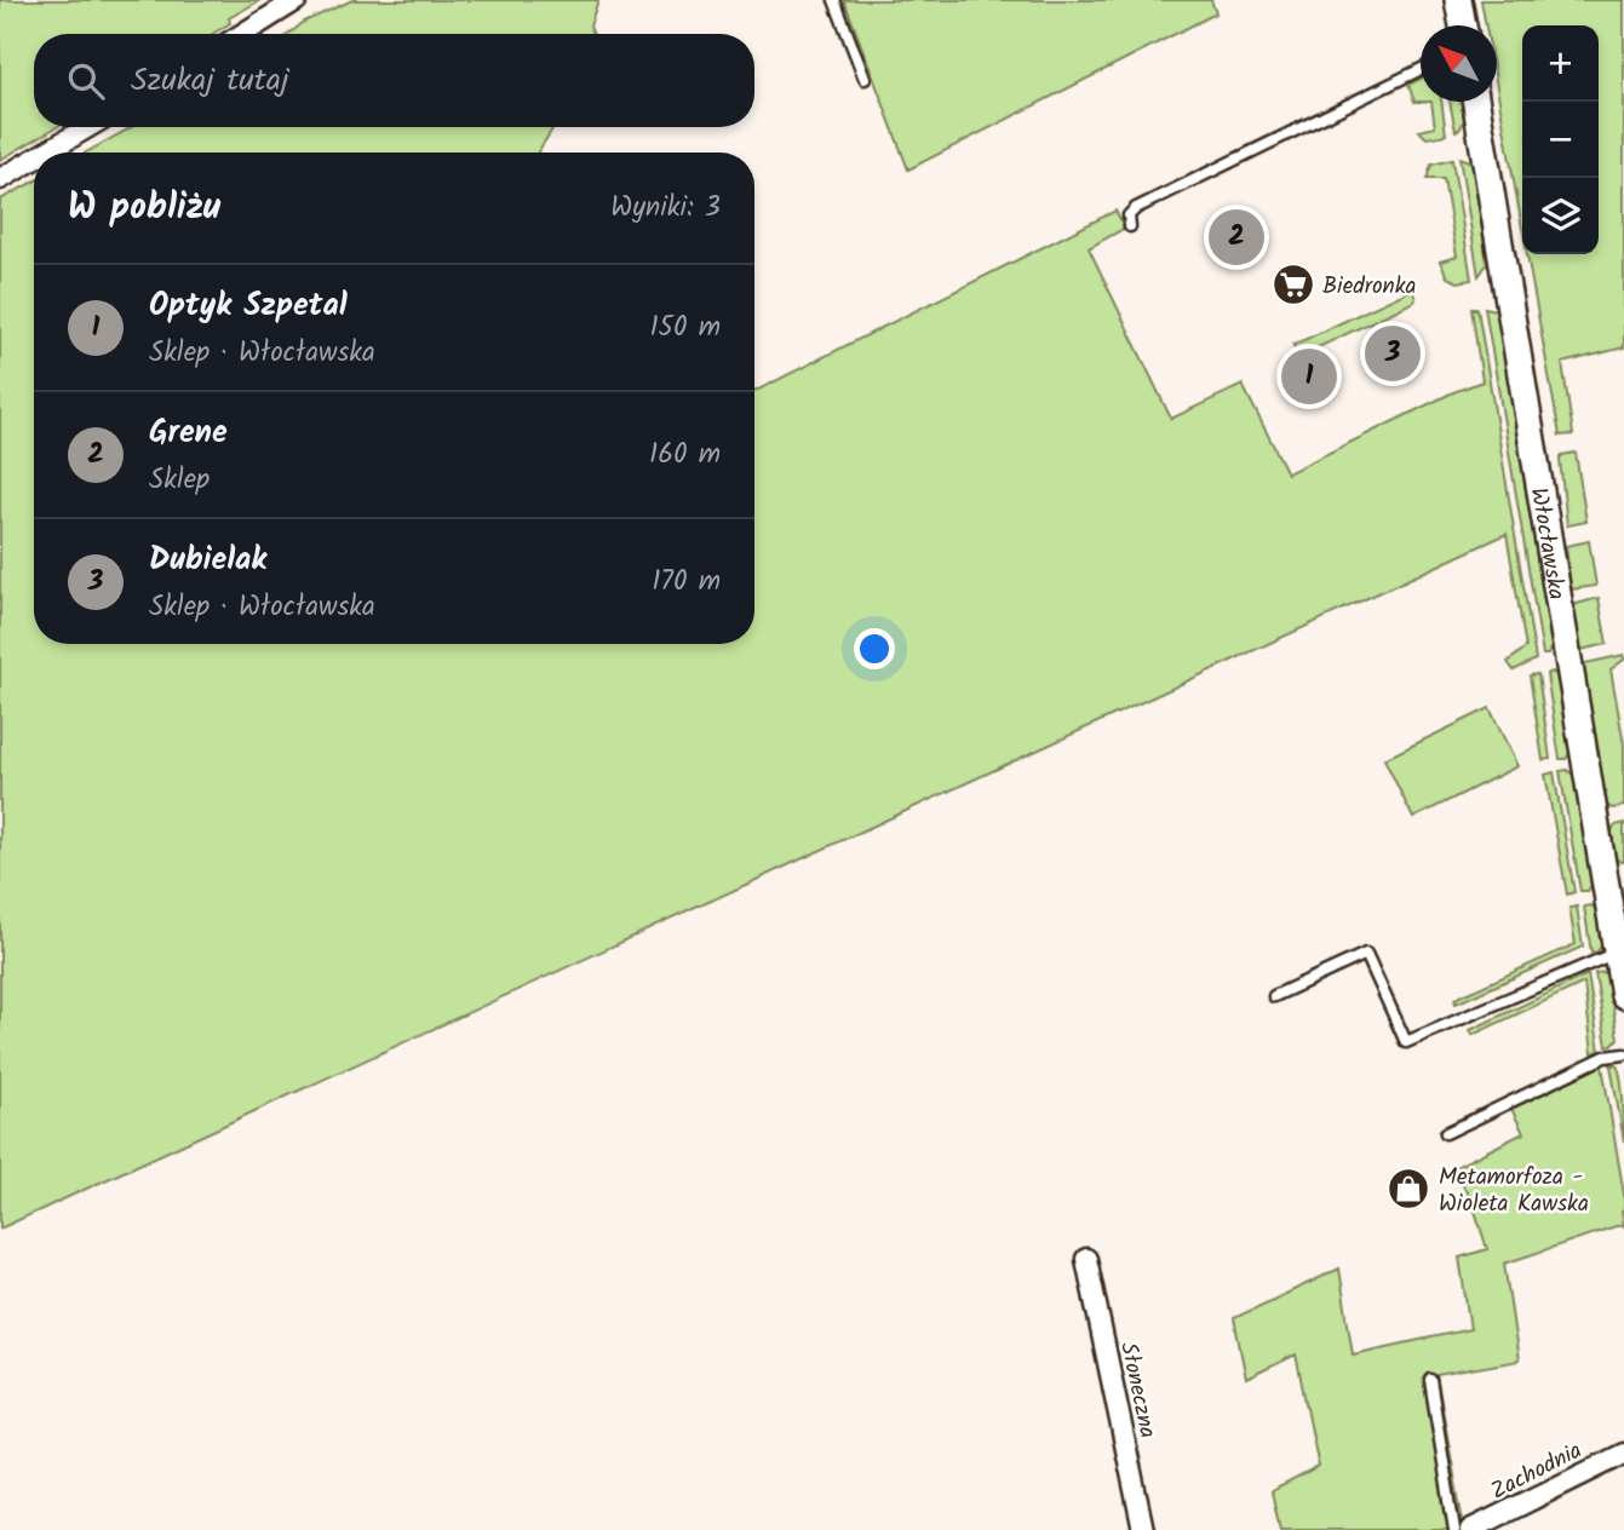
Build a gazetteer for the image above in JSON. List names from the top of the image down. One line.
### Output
{"streets":{"main road":["Włocławska"],"street":["Słoneczna","Zachodnia"]},"places":{"supermarket":["Biedronka"],"shop":["Metamorfoza - Wioleta Kawska"]},"north":"top left","page":{"map_buttons":["+","−"],"search":"Szukaj tutaj","heading":["W pobliżu","Wyniki: 3"],"pins":["2","3","1"],"list":[{"mark":"1","name":"Optyk Szpetal","note":"Sklep · Włocławska","value":"150 m"},{"mark":"2","name":"Grene","note":"Sklep","value":"160 m"},{"mark":"3","name":"Dubielak","note":"Sklep · Włocławska","value":"170 m"}]}}
